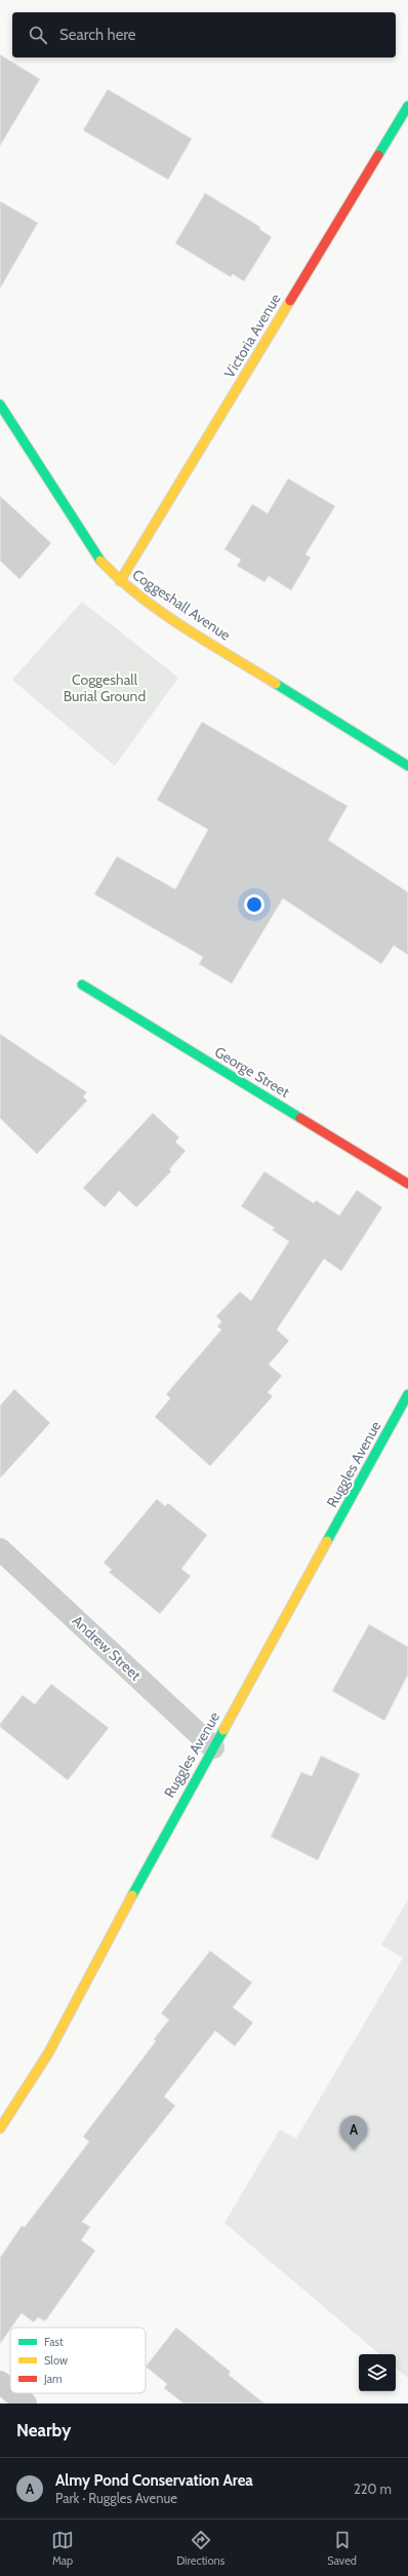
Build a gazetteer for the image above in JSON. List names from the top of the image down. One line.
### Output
{"streets":{"street":["Victoria Avenue","Coggeshall Avenue","George Street","Ruggles Avenue","Andrew Street"]},"crossings":[["Victoria Avenue","Coggeshall Avenue"],["Ruggles Avenue","Andrew Street"]],"parks":["Coggeshall Burial Ground"],"legend":["Fast","Slow","Jam"],"page":{"search":"Search here","pins":"A","heading":"Nearby","list":[{"mark":"A","name":"Almy Pond Conservation Area","note":"Park · Ruggles Avenue","value":"220 m"}],"nav":["Map","Directions","Saved"]}}
